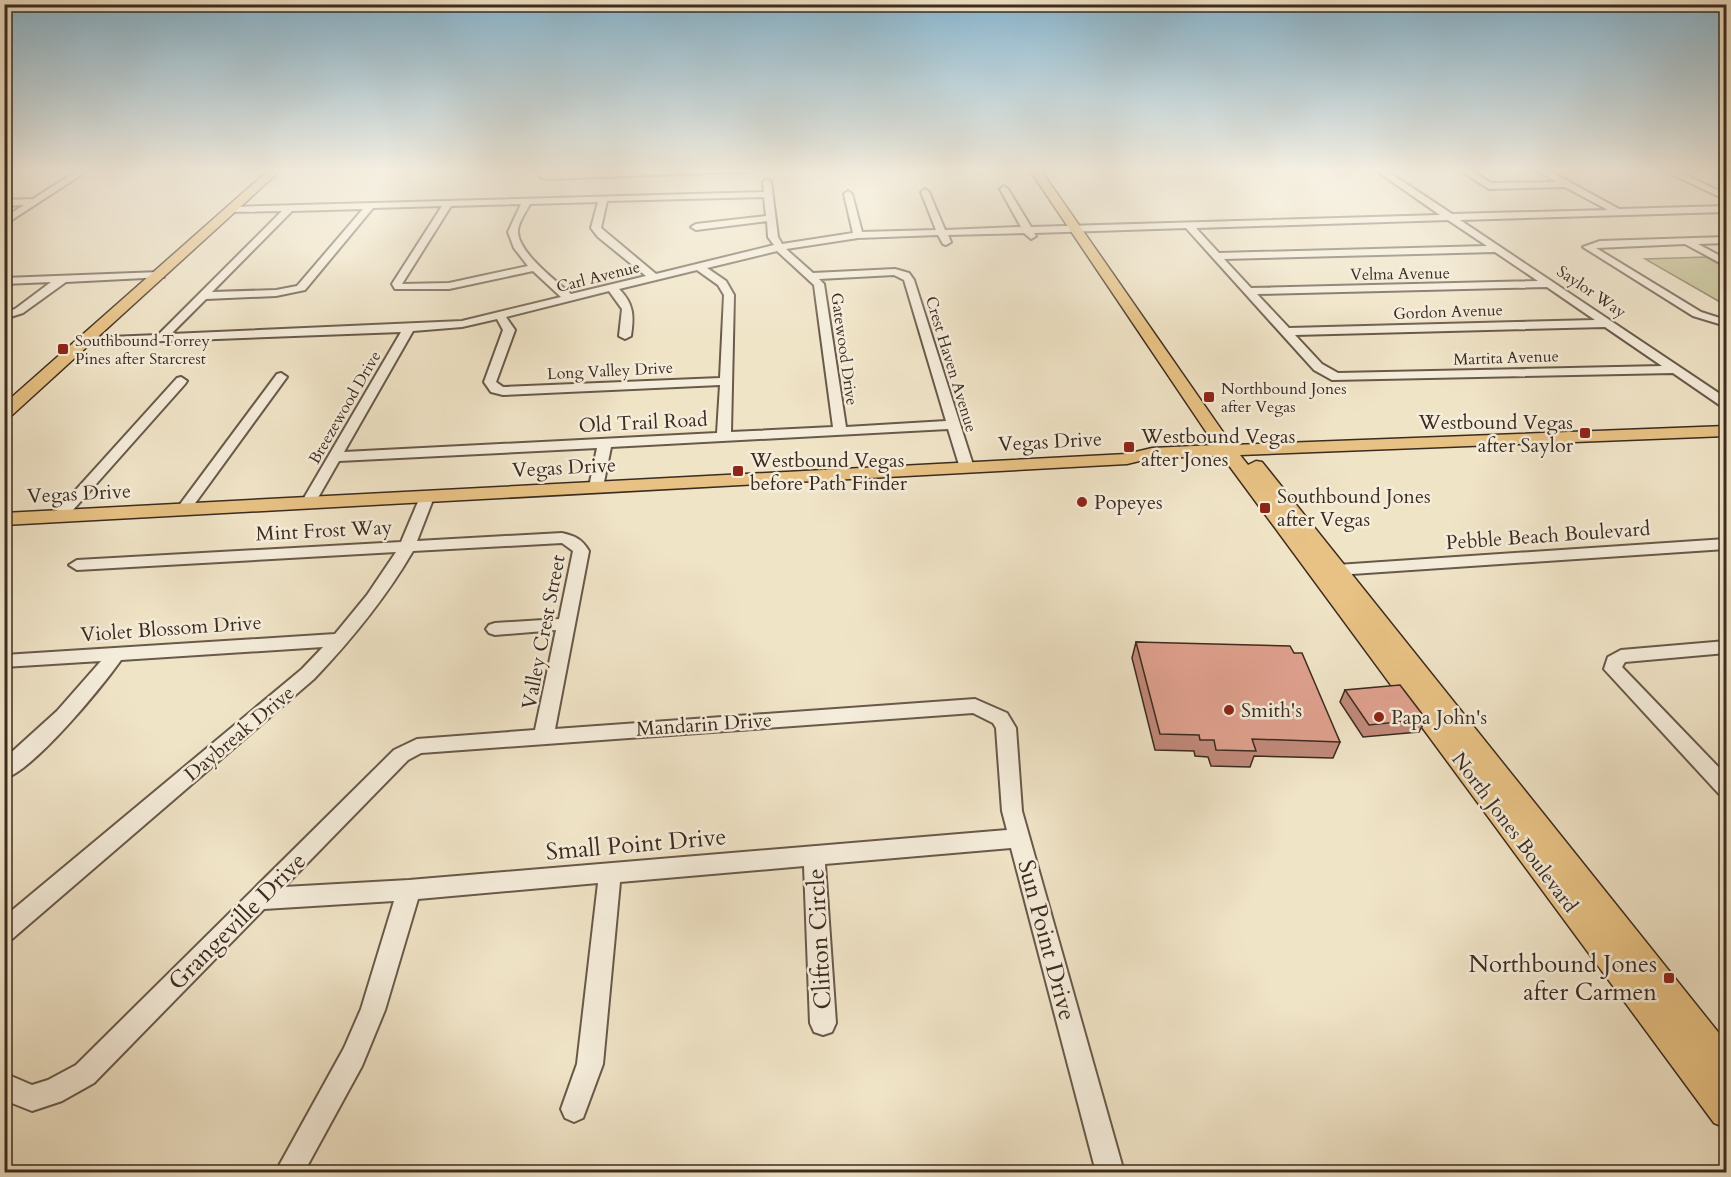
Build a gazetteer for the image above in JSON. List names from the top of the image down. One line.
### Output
{"streets":{"main road":["Vegas Drive","North Jones Boulevard"],"street":["Velma Avenue","Carl Avenue","Saylor Way","Gordon Avenue","Gatewood Drive","Martita Avenue","Crest Haven Avenue","Long Valley Drive","Breezewood Drive","Old Trail Road","Mint Frost Way","Pebble Beach Boulevard","Violet Blossom Drive","Valley Crest Street","Mandarin Drive","Daybreak Drive","Small Point Drive","Grangeville Drive","Clifton Circle","Sun Point Drive"]},"crossings":[["Velma Avenue","Saylor Way"],["Carl Avenue","Gatewood Drive"],["Carl Avenue","Long Valley Drive"],["Carl Avenue","Breezewood Drive"],["Carl Avenue","North Jones Boulevard"],["Saylor Way","Gordon Avenue"],["Saylor Way","Martita Avenue"],["Gordon Avenue","Martita Avenue"],["Gatewood Drive","Crest Haven Avenue"],["Gatewood Drive","Old Trail Road"],["Crest Haven Avenue","Old Trail Road"],["Crest Haven Avenue","Vegas Drive"],["Breezewood Drive","Old Trail Road"],["Breezewood Drive","Vegas Drive"],["Vegas Drive","Daybreak Drive"],["Vegas Drive","North Jones Boulevard"],["Mint Frost Way","Valley Crest Street"],["Mint Frost Way","Daybreak Drive"],["Pebble Beach Boulevard","North Jones Boulevard"],["Violet Blossom Drive","Daybreak Drive"],["Valley Crest Street","Mandarin Drive"],["Mandarin Drive","Grangeville Drive"],["Mandarin Drive","Sun Point Drive"],["Small Point Drive","Grangeville Drive"],["Small Point Drive","Clifton Circle"],["Small Point Drive","Sun Point Drive"]],"places":{"transit":["Southbound Torrey Pines after Starcrest","Northbound Jones after Vegas","Westbound Vegas after Saylor","Westbound Vegas after Jones","Westbound Vegas before Path Finder","Southbound Jones after Vegas","Northbound Jones after Carmen"],"other":["Popeyes","Smith's","Papa John's"]}}
